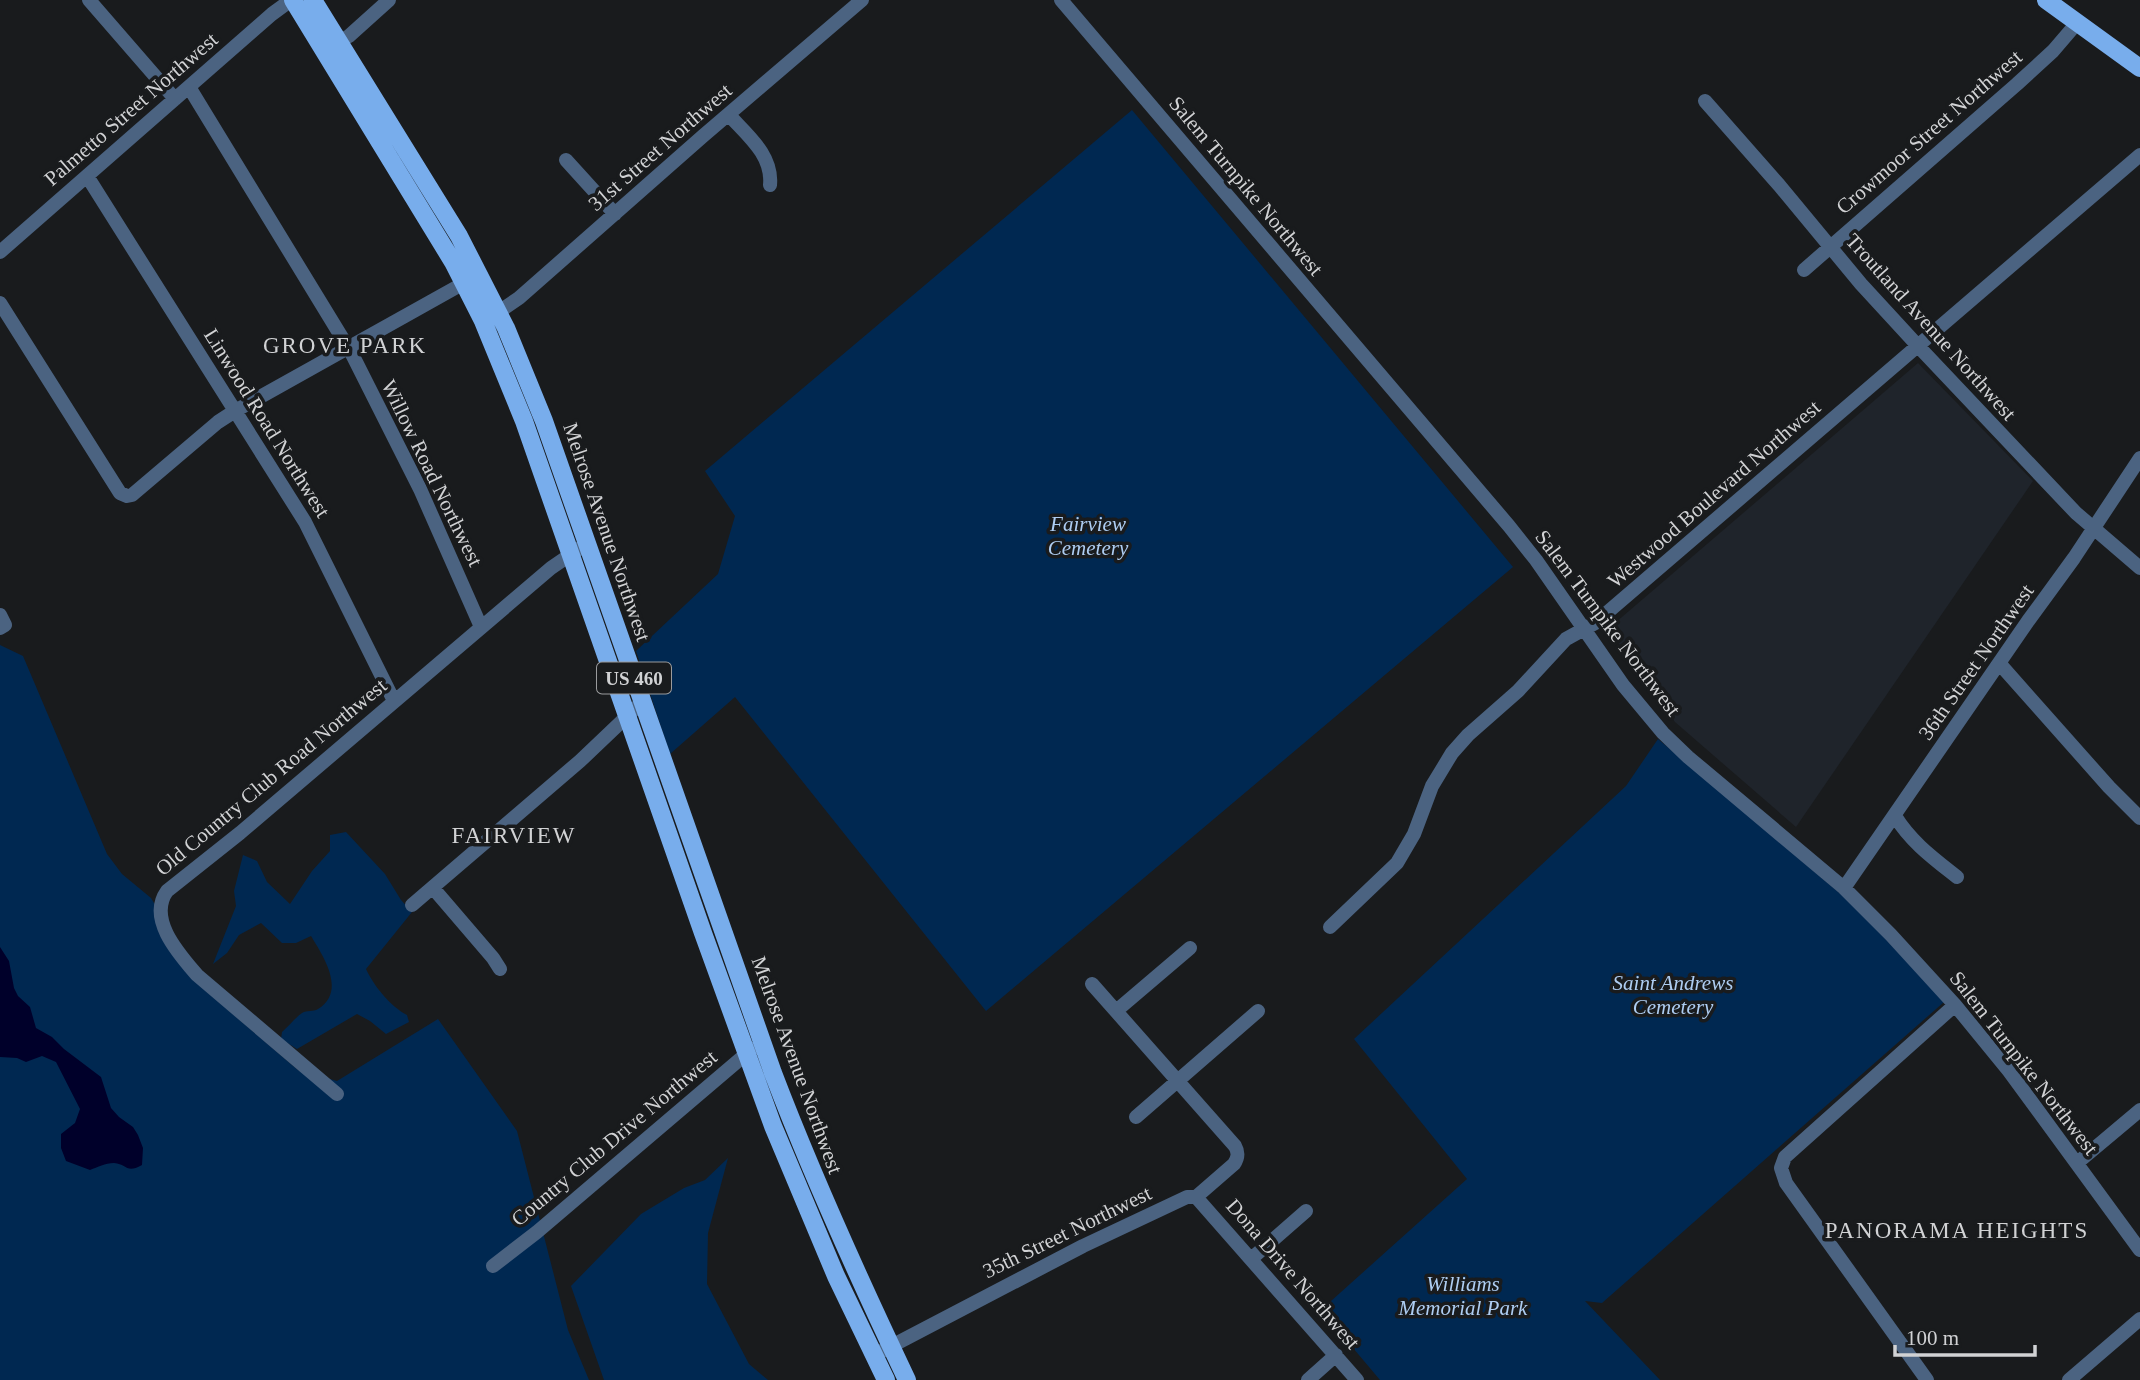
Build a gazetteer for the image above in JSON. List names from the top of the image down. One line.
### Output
{"streets":{"main road":["Melrose Avenue Northwest","US 460"],"street":["Palmetto Street Northwest","Crowmoor Street Northwest","31st Street Northwest","Salem Turnpike Northwest","Troutland Avenue Northwest","Linwood Road Northwest","Willow Road Northwest","Westwood Boulevard Northwest","36th Street Northwest","Old Country Club Road Northwest","Country Club Drive Northwest","35th Street Northwest","Dona Drive Northwest"]},"crossings":[["Palmetto Street Northwest","Linwood Road Northwest"],["Palmetto Street Northwest","Willow Road Northwest"],["Palmetto Street Northwest","Melrose Avenue Northwest"],["Crowmoor Street Northwest","Troutland Avenue Northwest"],["31st Street Northwest","Melrose Avenue Northwest"],["Salem Turnpike Northwest","Westwood Boulevard Northwest"],["Salem Turnpike Northwest","36th Street Northwest"],["Troutland Avenue Northwest","Westwood Boulevard Northwest"],["Troutland Avenue Northwest","36th Street Northwest"],["Linwood Road Northwest","Old Country Club Road Northwest"],["Willow Road Northwest","Old Country Club Road Northwest"],["Melrose Avenue Northwest","Old Country Club Road Northwest"],["Melrose Avenue Northwest","Country Club Drive Northwest"],["Melrose Avenue Northwest","35th Street Northwest"],["35th Street Northwest","Dona Drive Northwest"]],"districts":["GROVE PARK","FAIRVIEW","PANORAMA HEIGHTS"],"parks":["Fairview Cemetery","Saint Andrews Cemetery","Williams Memorial Park"],"scale_bar":"100 m"}
